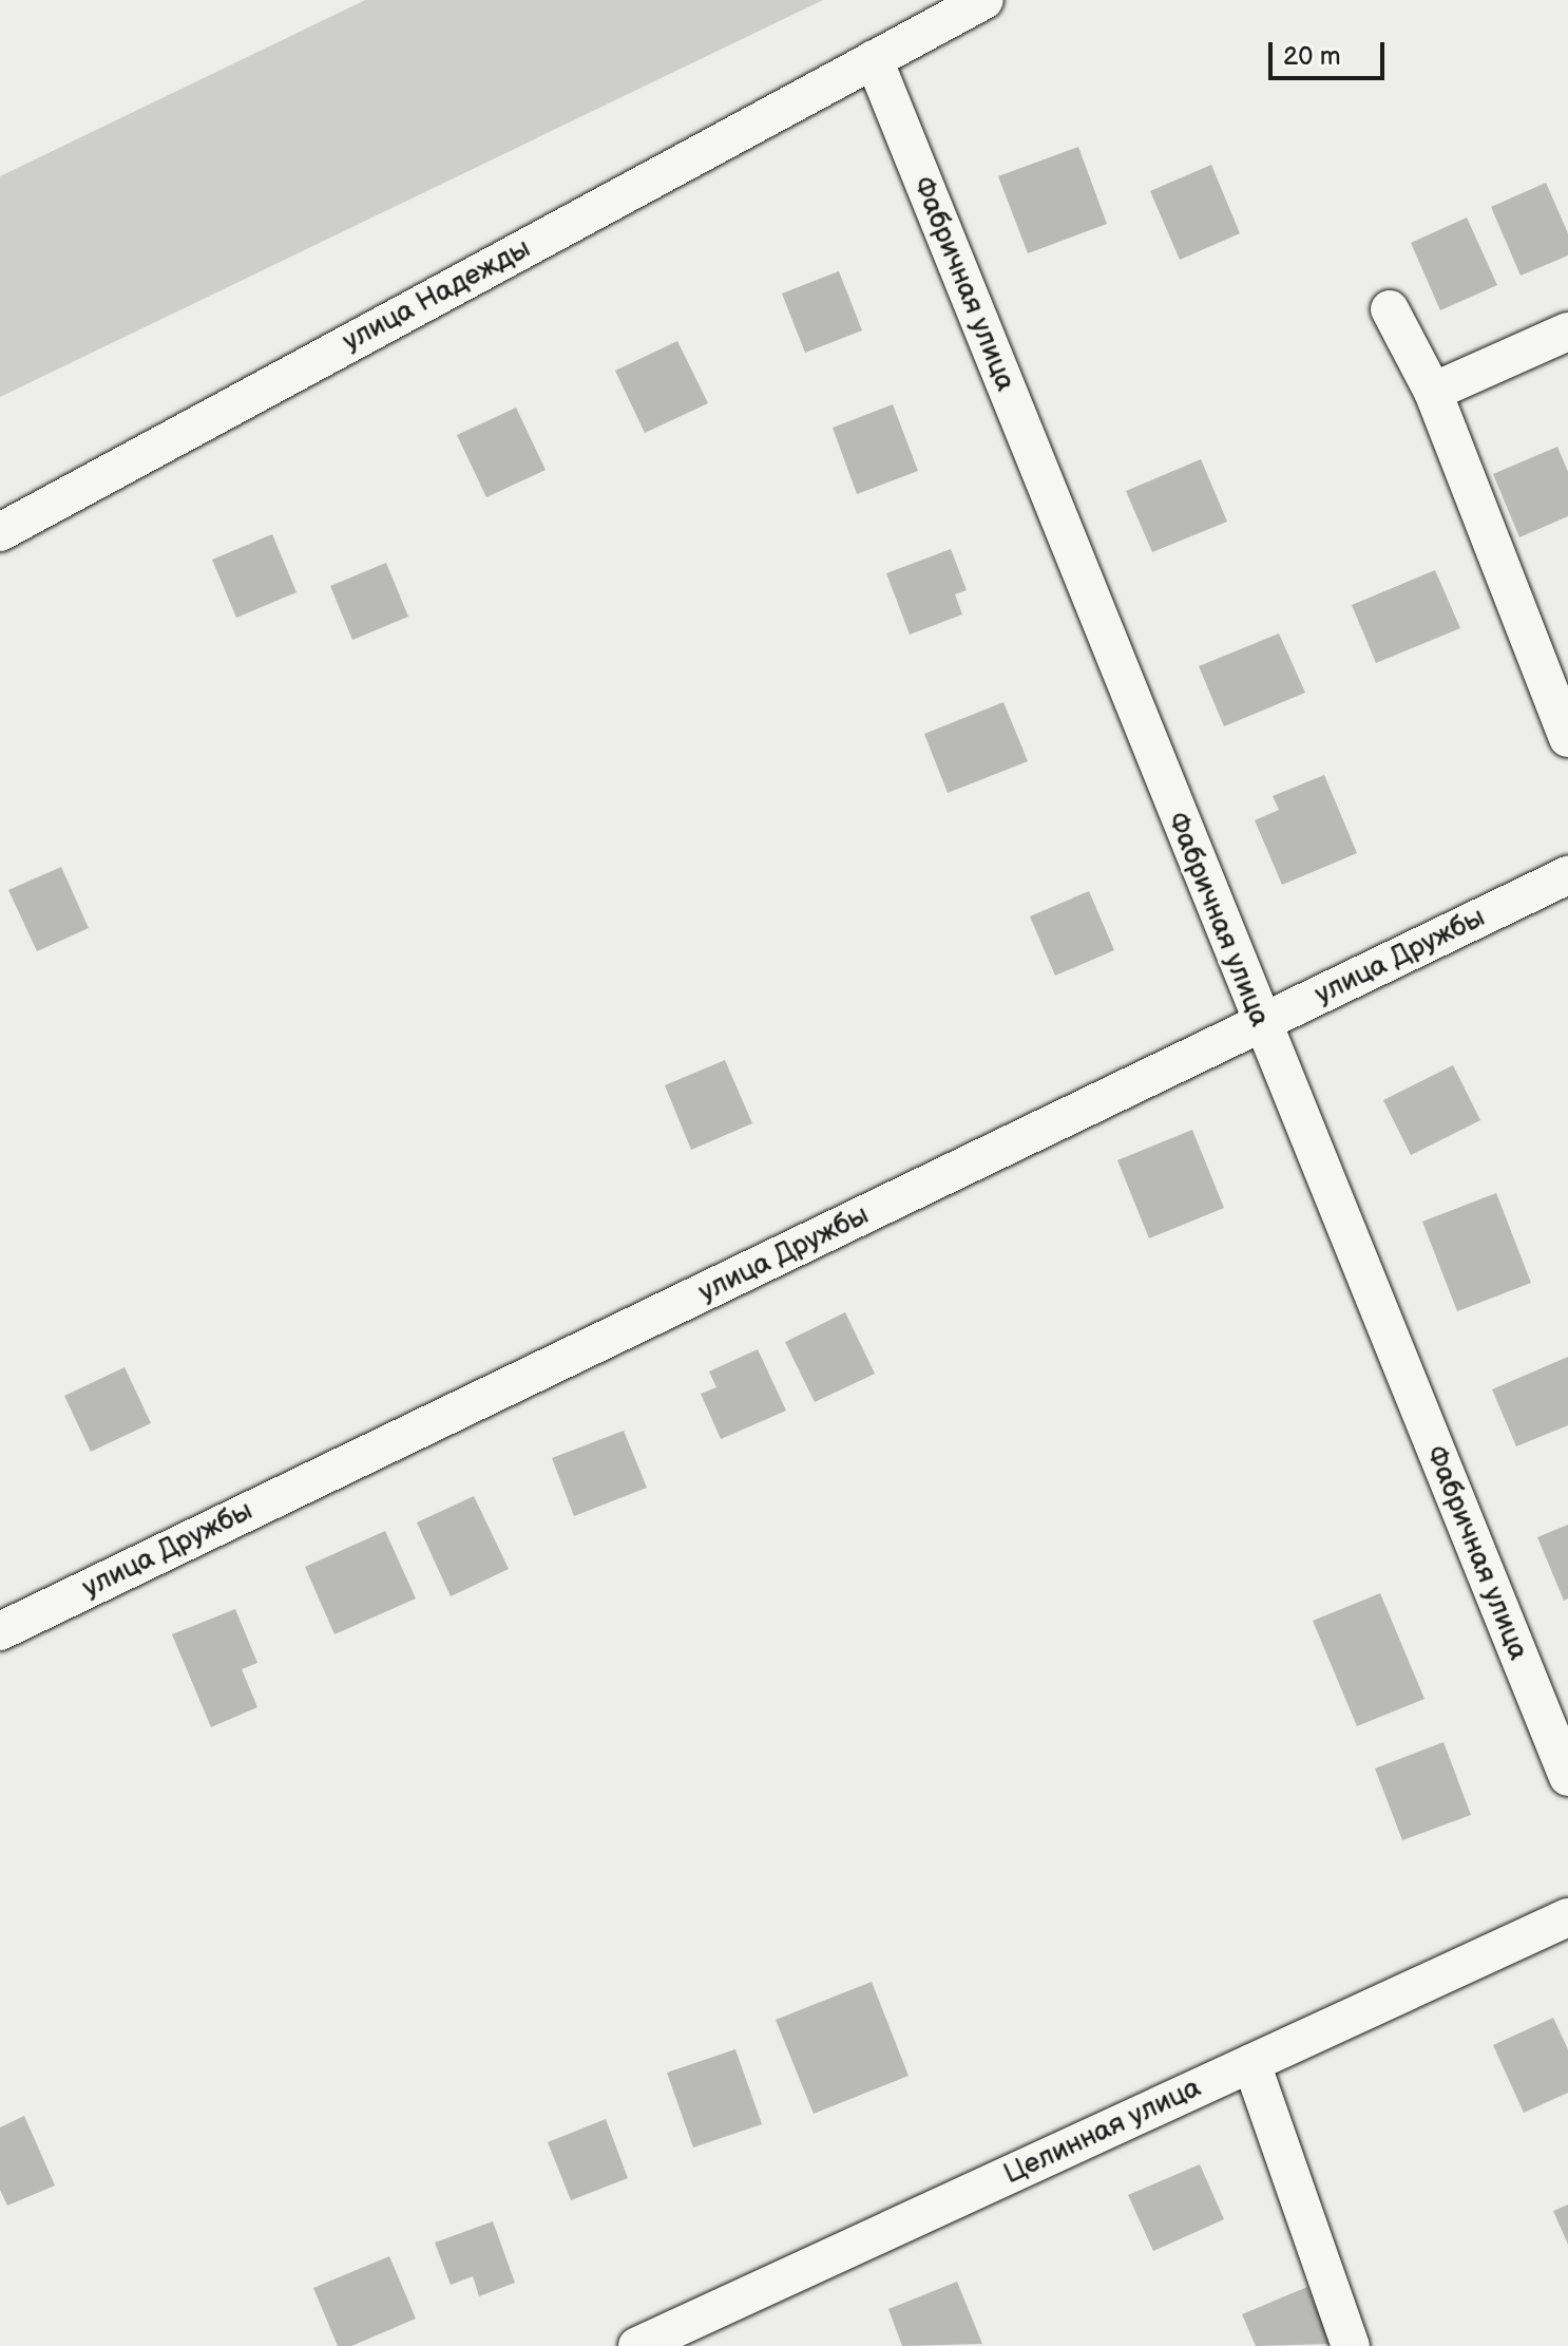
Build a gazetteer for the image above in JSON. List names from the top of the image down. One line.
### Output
{"streets":{"street":["Фабричная улица","улица Надежды","улица Дружбы","Целинная улица"]},"crossings":[["Фабричная улица","улица Надежды"],["Фабричная улица","улица Дружбы"]],"scale_bar":"20 m"}
